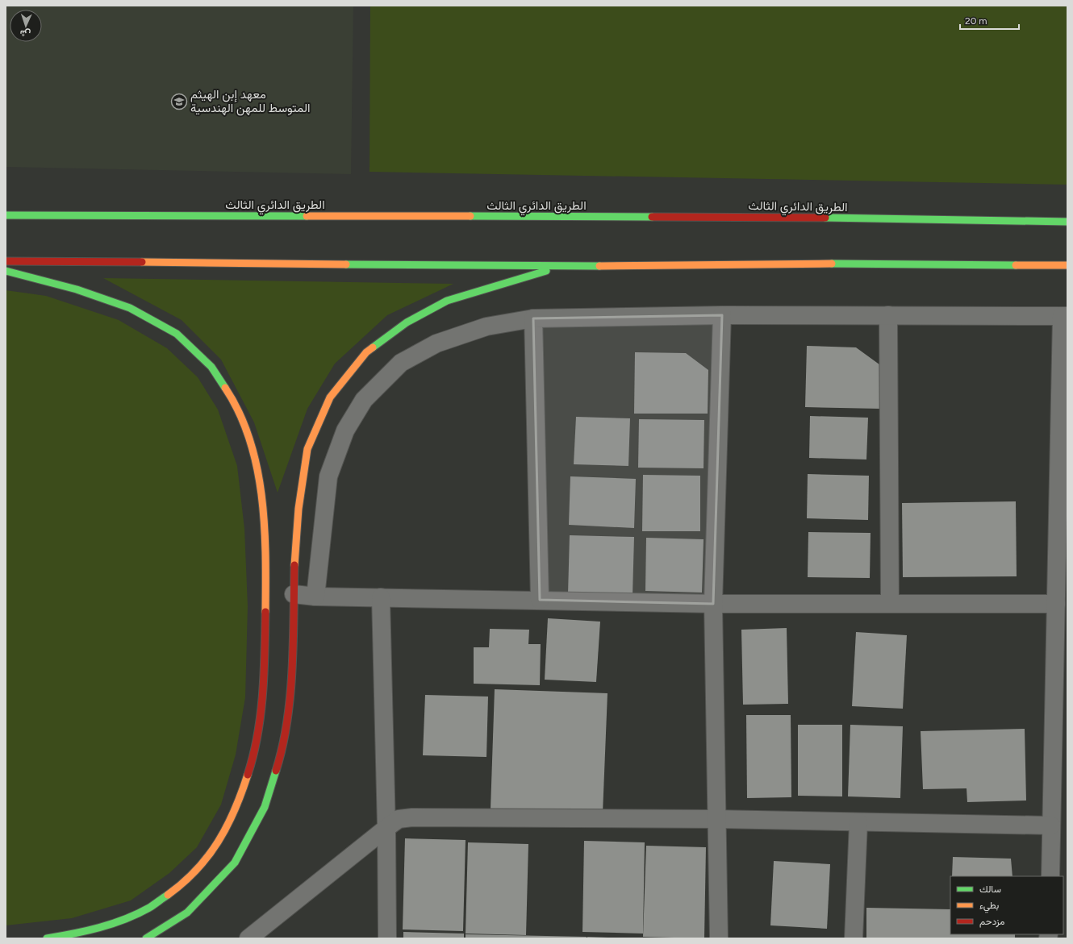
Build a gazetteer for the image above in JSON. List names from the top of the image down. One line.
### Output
{"streets":{"highway":["الطريق الدائري الثالث"]},"places":{"school or university":["معهد إبن الهيثم المتوسط للمهن الهندسية"]},"legend":["سالك","بطيء","مزدحم"],"scale_bar":"20 m","north":"bottom"}
